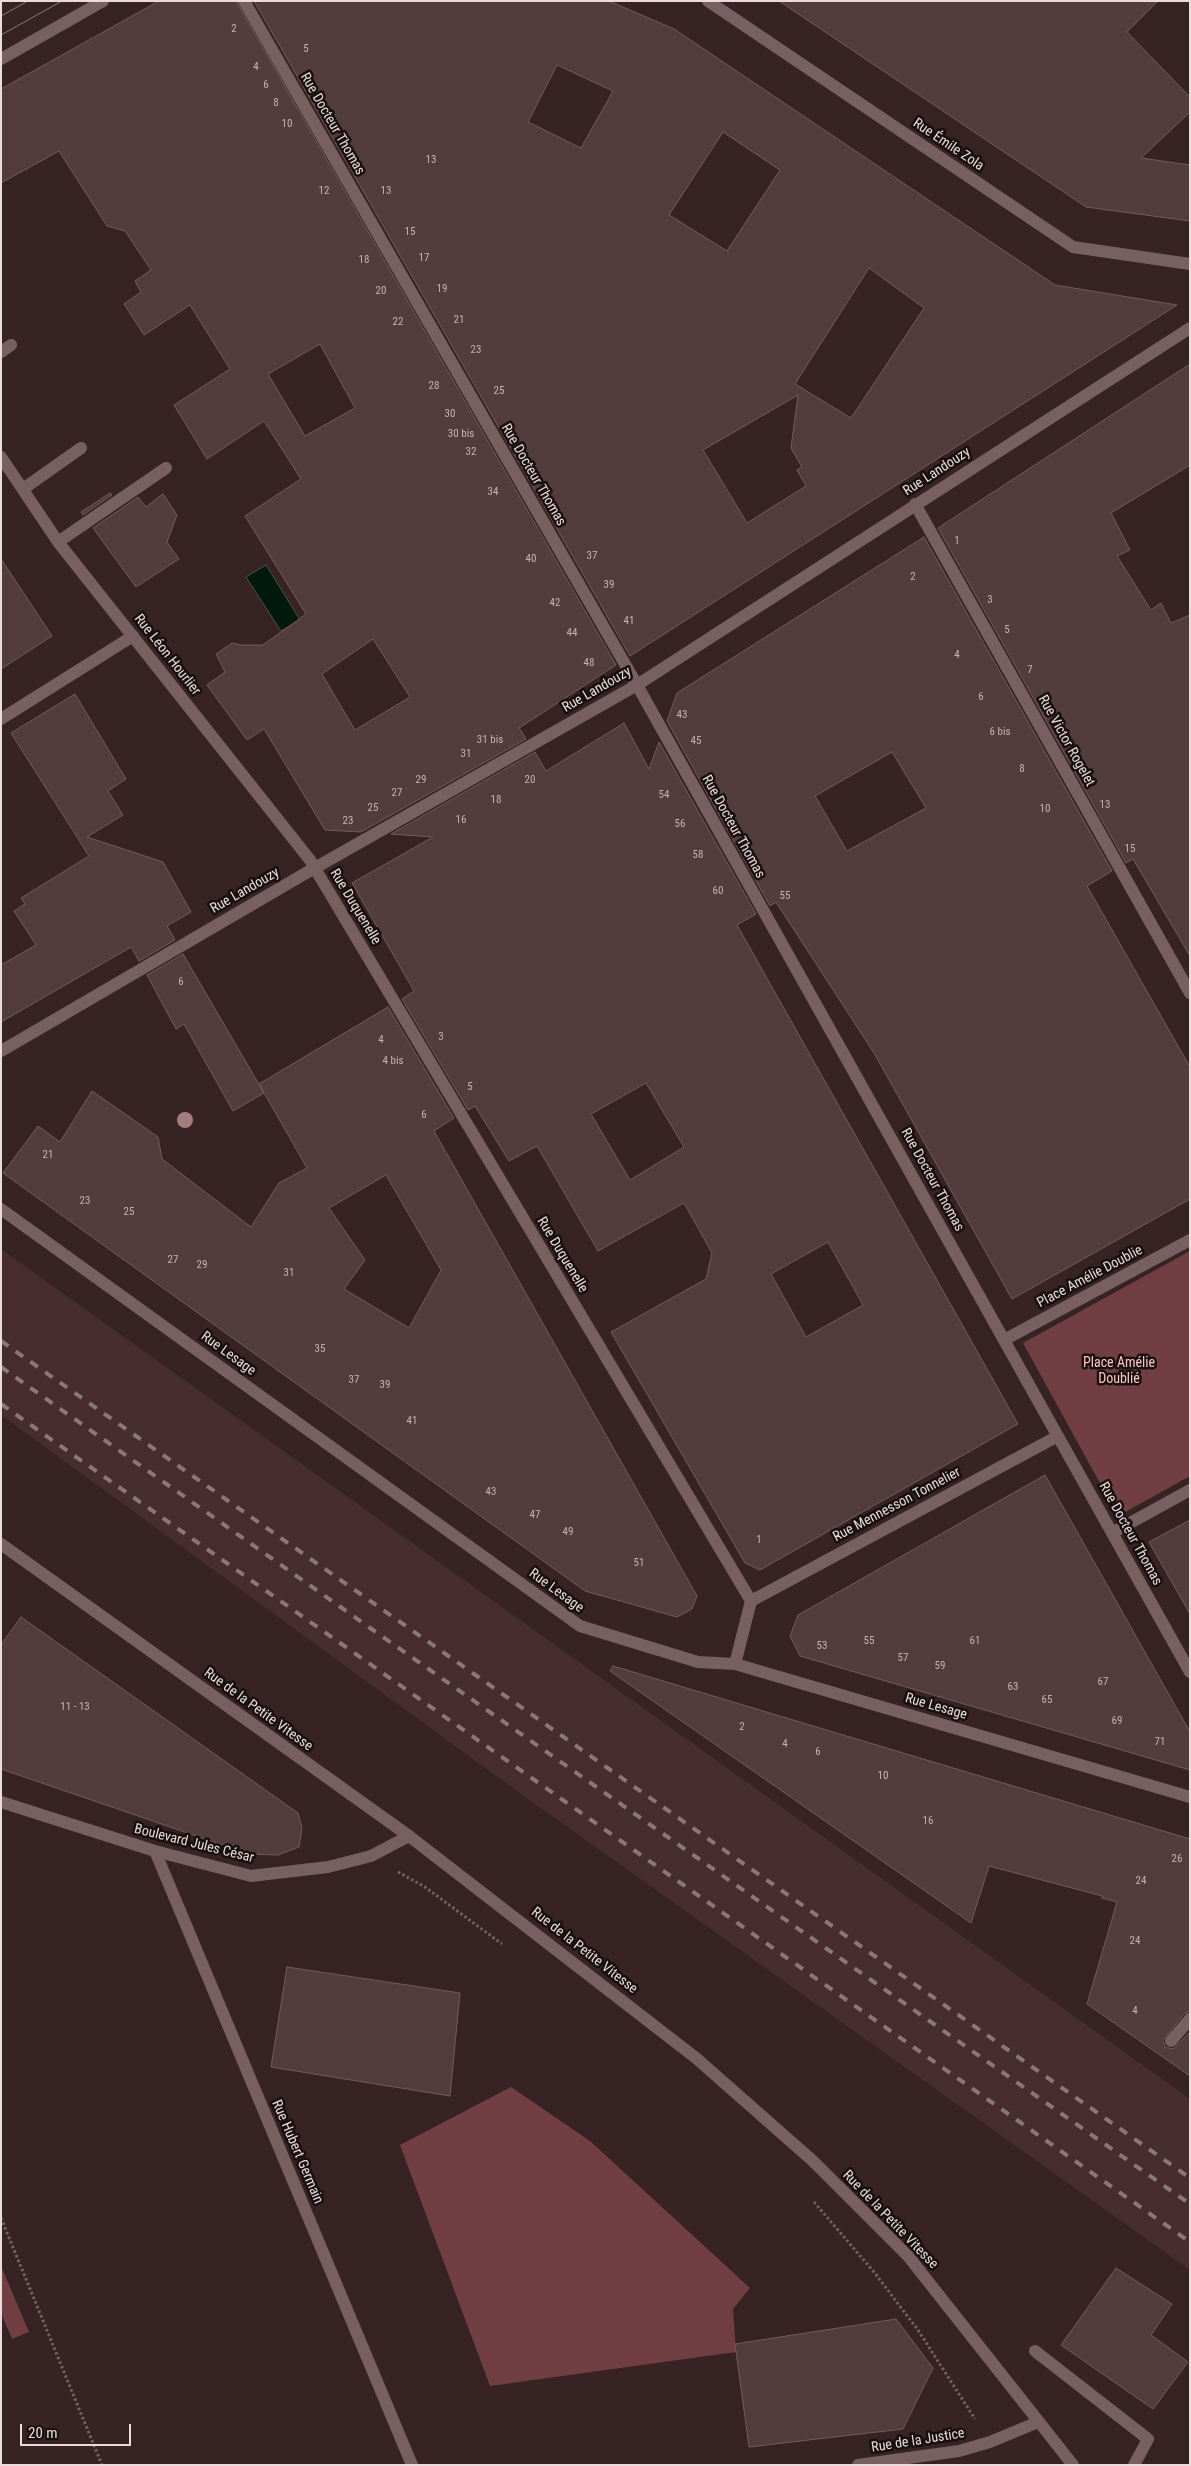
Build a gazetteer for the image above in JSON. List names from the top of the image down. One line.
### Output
{"streets":{"street":["Rue Docteur Thomas","Rue Émile Zola","Rue Landouzy","Rue Léon Hourlier","Rue Victor Rogelet","Rue Duquenelle","Place Amélie Doublie","Rue Lesage","Rue Mennesson Tonnelier","Rue de la Petite Vitesse","Boulevard Jules César","Rue Hubert Germain","Rue de la Justice"]},"crossings":[["Rue Docteur Thomas","Rue Landouzy"],["Rue Docteur Thomas","Place Amélie Doublie"],["Rue Docteur Thomas","Rue Mennesson Tonnelier"],["Rue Landouzy","Rue Léon Hourlier"],["Rue Landouzy","Rue Victor Rogelet"],["Rue Landouzy","Rue Duquenelle"],["Rue Léon Hourlier","Rue Duquenelle"],["Rue Duquenelle","Rue Mennesson Tonnelier"],["Rue de la Petite Vitesse","Boulevard Jules César"],["Rue de la Petite Vitesse","Rue de la Justice"],["Boulevard Jules César","Rue Hubert Germain"]],"parks":["Place Amélie Doublié"],"house_numbers":["2","5","4","6","8","10","13","12","13","15","17","18","19","20","21","22","23","28","25","30","30 bis","32","34","1","37","40","2","39","3","42","41","5","44","4","48","7","6","43","6 bis","31 bis","45","31","8","29","20","27","54","18","13","25","10","16","23","56","15","58","60","55","6","3","4","4 bis","5","6","21","23","25","27","29","31","35","37","39","41","43","47","49","1","51","55","61","53","57","59","67","63","65","11 - 13","69","2","71","4","6","10","16","26","24","24","4"],"scale_bar":"20 m"}
